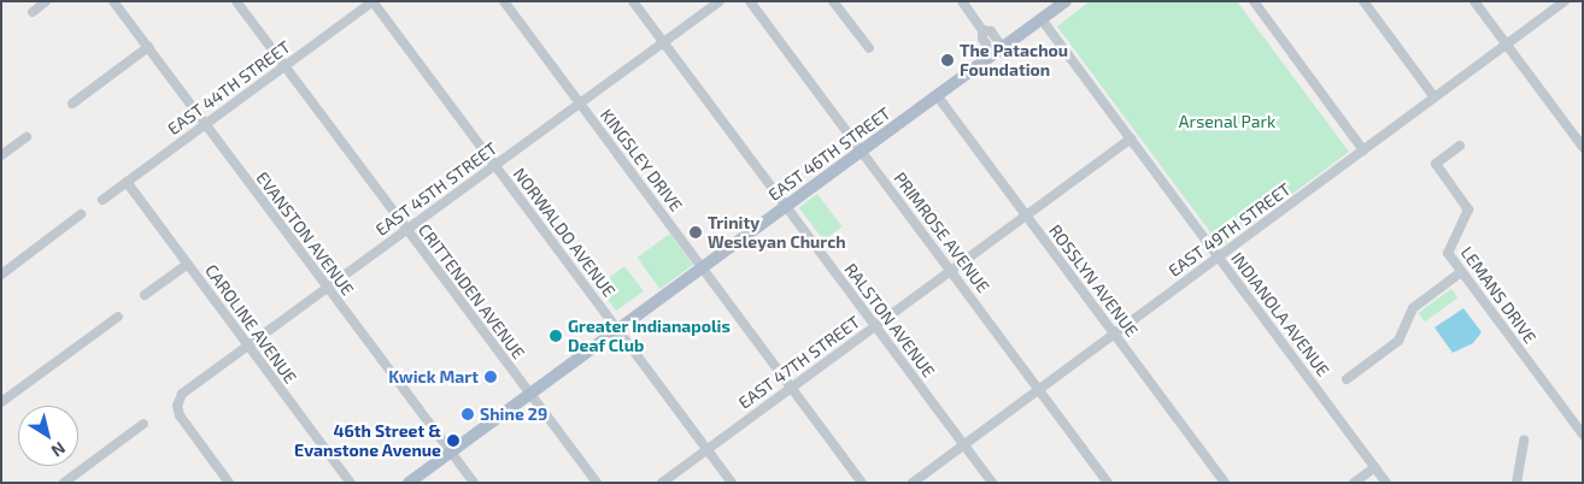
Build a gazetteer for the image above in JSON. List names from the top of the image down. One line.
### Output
{"streets":{"main road":["EAST 46TH STREET"],"street":["EAST 44TH STREET","KINGSLEY DRIVE","EAST 45TH STREET","EAST 49TH STREET","NORWALDO AVENUE","PRIMROSE AVENUE","EVANSTON AVENUE","ROSSLYN AVENUE","CRITTENDEN AVENUE","LEMANS DRIVE","INDIANOLA AVENUE","RALSTON AVENUE","CAROLINE AVENUE","EAST 47TH STREET"]},"crossings":[["EAST 44TH STREET","NORWALDO AVENUE"],["EAST 44TH STREET","EVANSTON AVENUE"],["EAST 44TH STREET","CRITTENDEN AVENUE"],["EAST 44TH STREET","CAROLINE AVENUE"],["EAST 46TH STREET","KINGSLEY DRIVE"],["EAST 46TH STREET","NORWALDO AVENUE"],["EAST 46TH STREET","PRIMROSE AVENUE"],["EAST 46TH STREET","EVANSTON AVENUE"],["EAST 46TH STREET","ROSSLYN AVENUE"],["EAST 46TH STREET","CRITTENDEN AVENUE"],["EAST 46TH STREET","INDIANOLA AVENUE"],["EAST 46TH STREET","RALSTON AVENUE"],["KINGSLEY DRIVE","EAST 45TH STREET"],["KINGSLEY DRIVE","EAST 47TH STREET"],["EAST 45TH STREET","NORWALDO AVENUE"],["EAST 45TH STREET","EVANSTON AVENUE"],["EAST 45TH STREET","CRITTENDEN AVENUE"],["EAST 45TH STREET","RALSTON AVENUE"],["EAST 45TH STREET","CAROLINE AVENUE"],["EAST 49TH STREET","PRIMROSE AVENUE"],["EAST 49TH STREET","ROSSLYN AVENUE"],["EAST 49TH STREET","INDIANOLA AVENUE"],["EAST 49TH STREET","RALSTON AVENUE"],["NORWALDO AVENUE","EAST 47TH STREET"],["PRIMROSE AVENUE","EAST 47TH STREET"],["ROSSLYN AVENUE","EAST 47TH STREET"],["INDIANOLA AVENUE","EAST 47TH STREET"],["RALSTON AVENUE","EAST 47TH STREET"]],"parks":["Arsenal Park"],"places":["The Patachou Foundation","Trinity Wesleyan Church","Greater Indianapolis Deaf Club","Kwick Mart","Shine 29","46th Street & Evanstone Avenue"],"north":"bottom right"}
